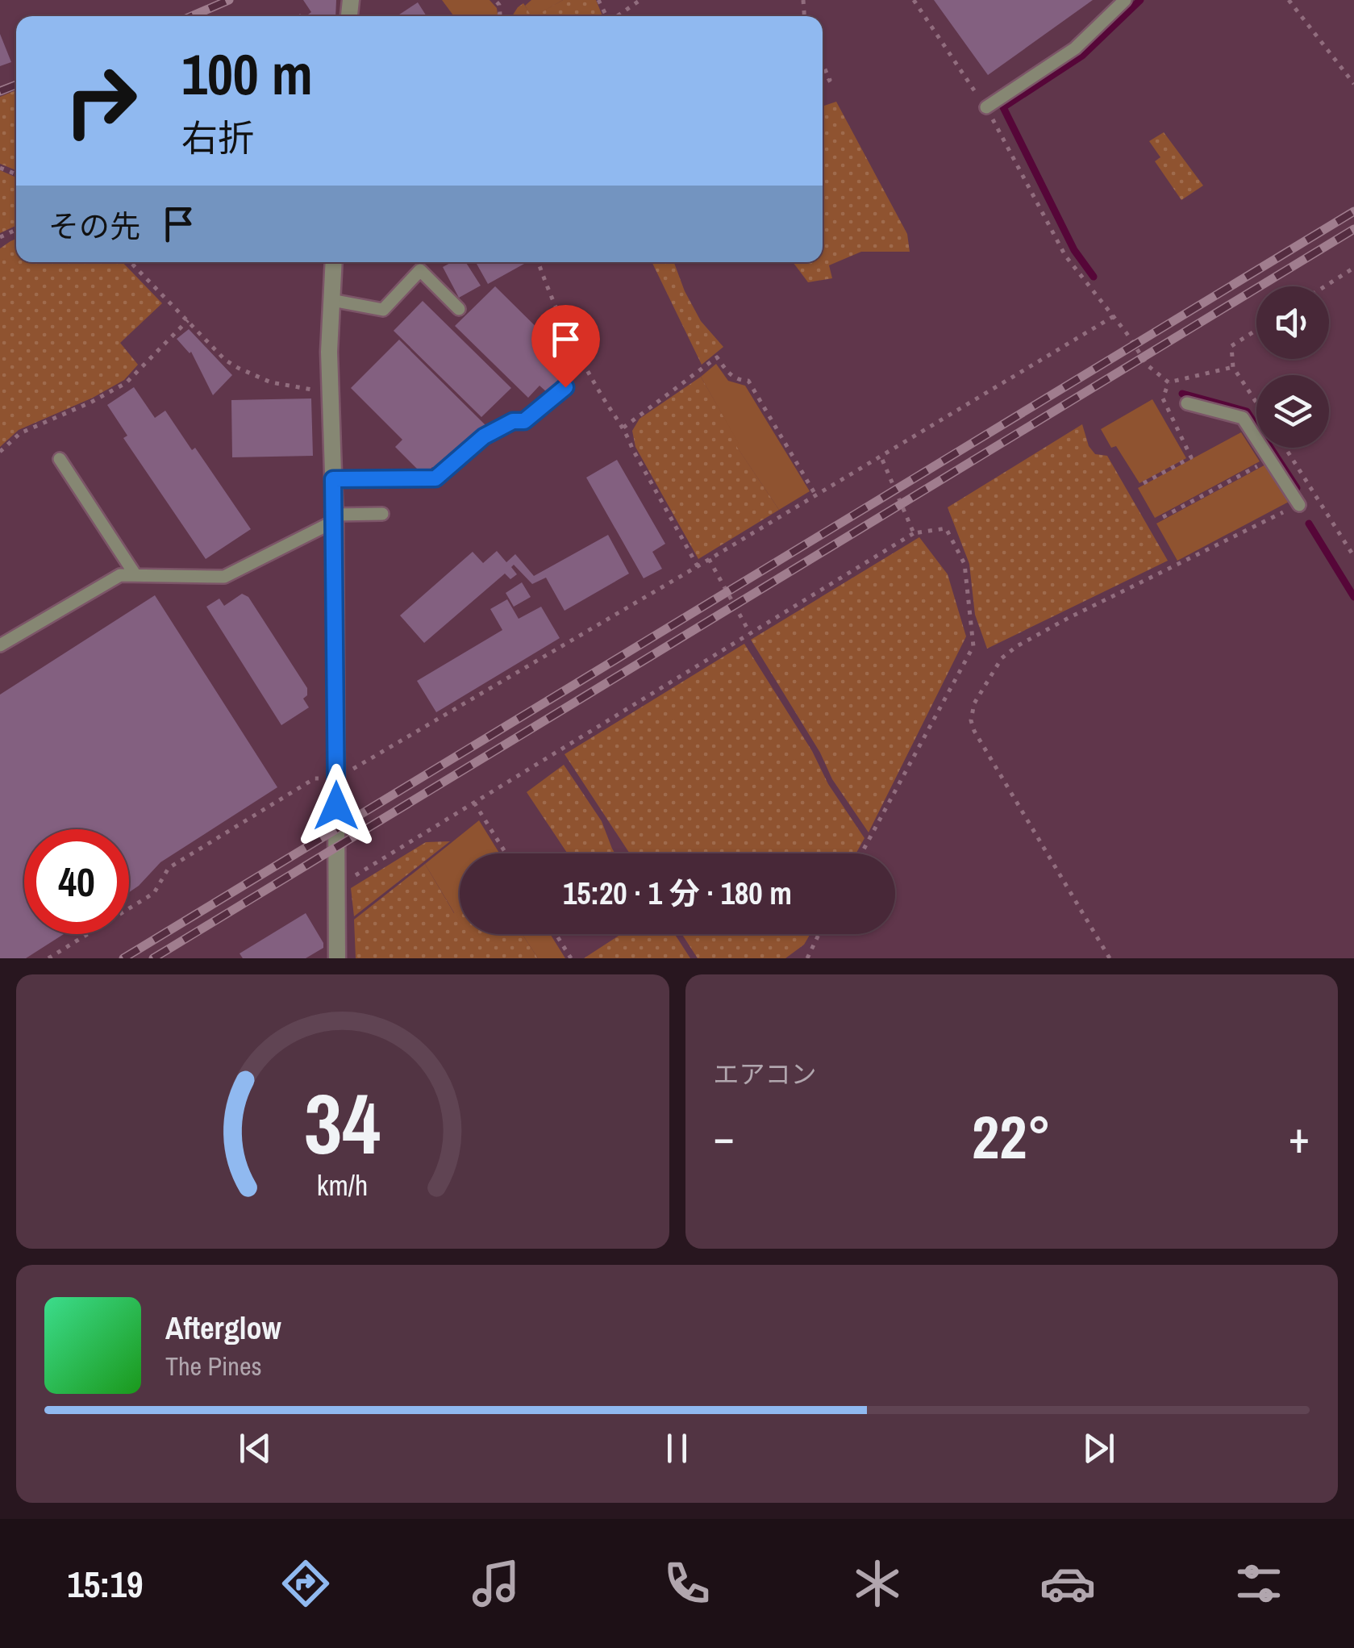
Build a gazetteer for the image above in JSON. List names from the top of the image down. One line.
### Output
{"page":{"turn":["100 m","右折"],"then":"その先","limit":"40","trip":"15:20 · 1 分 · 180 m","tile":"エアコン","heat":["−","22°","+"],"song":["Afterglow","The Pines"],"tabs":"15:19","gauge":["34","km/h"]}}
